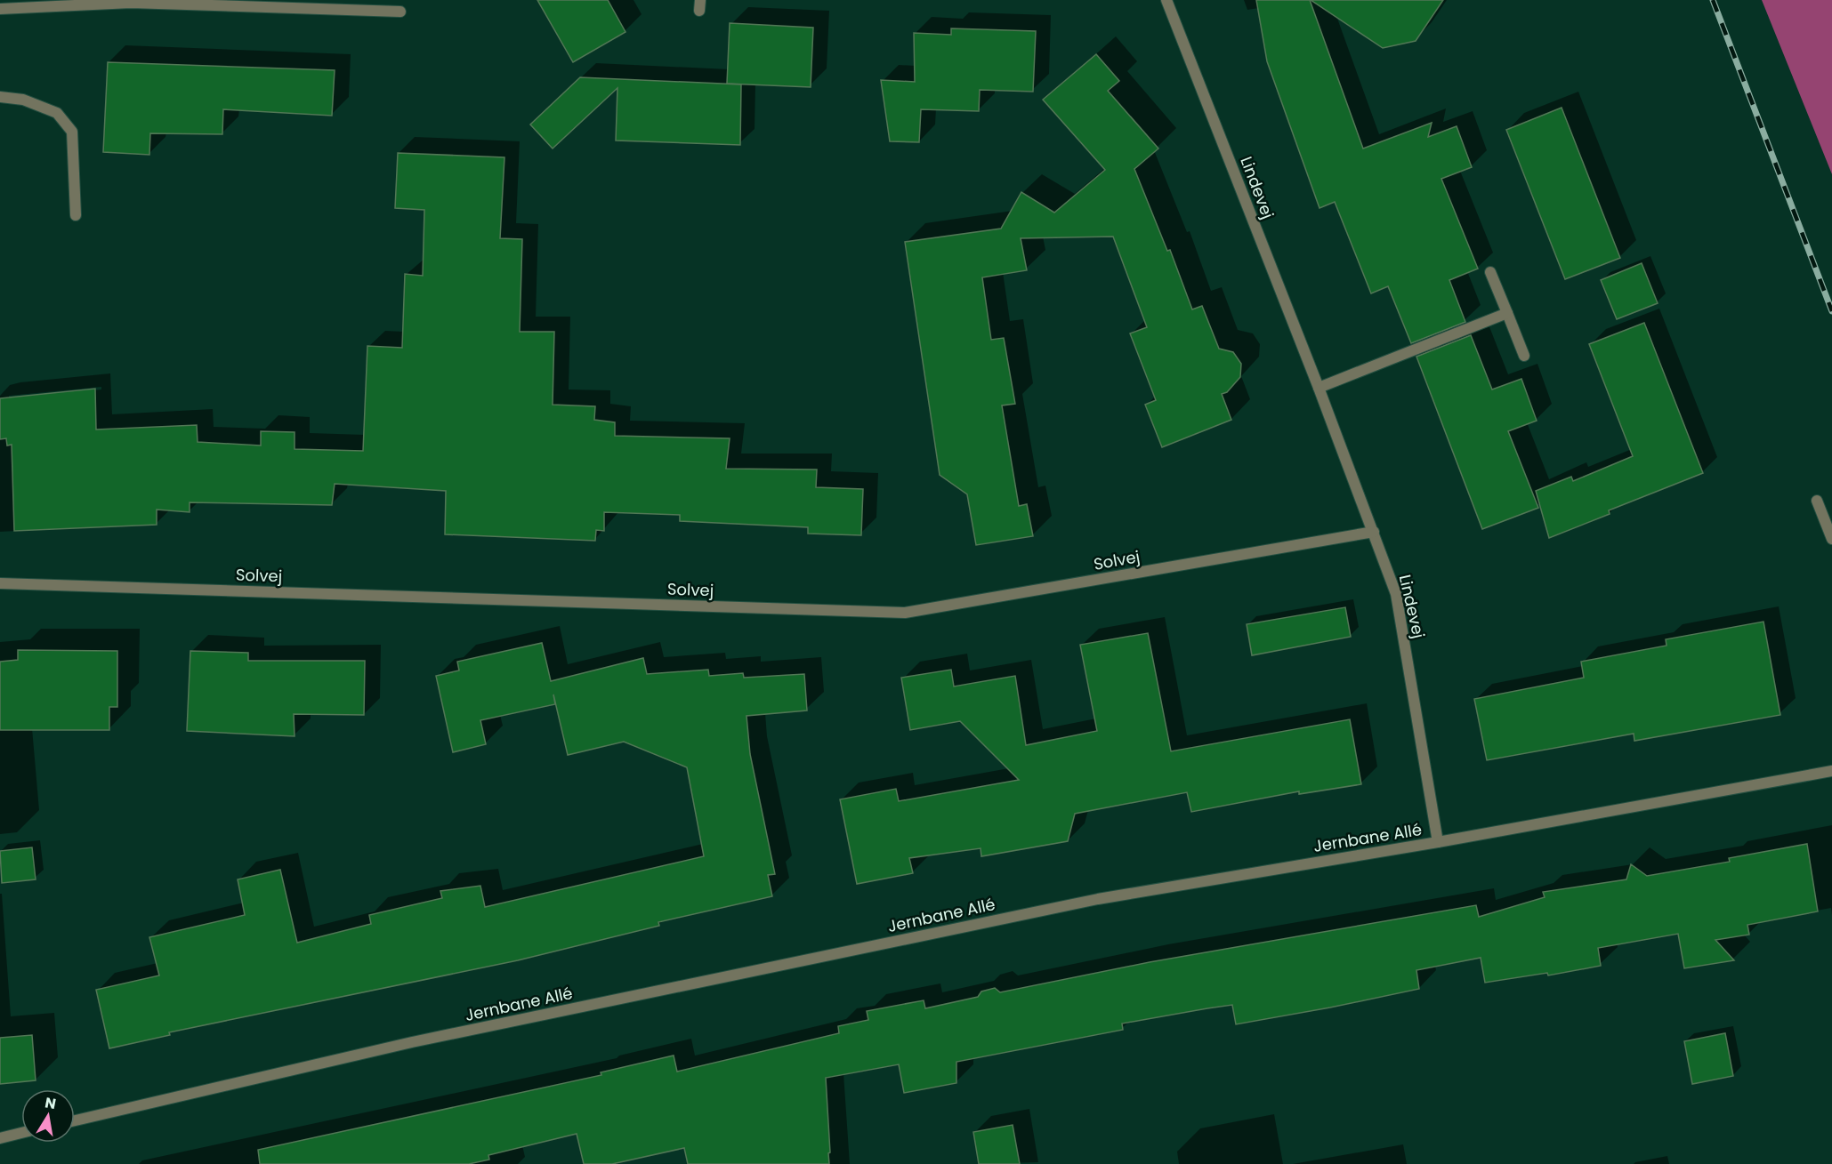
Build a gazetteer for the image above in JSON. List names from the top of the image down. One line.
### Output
{"streets":{"street":["Lindevej","Solvej","Jernbane Allé"]},"crossings":[["Lindevej","Solvej"],["Lindevej","Jernbane Allé"]],"north":"top"}
